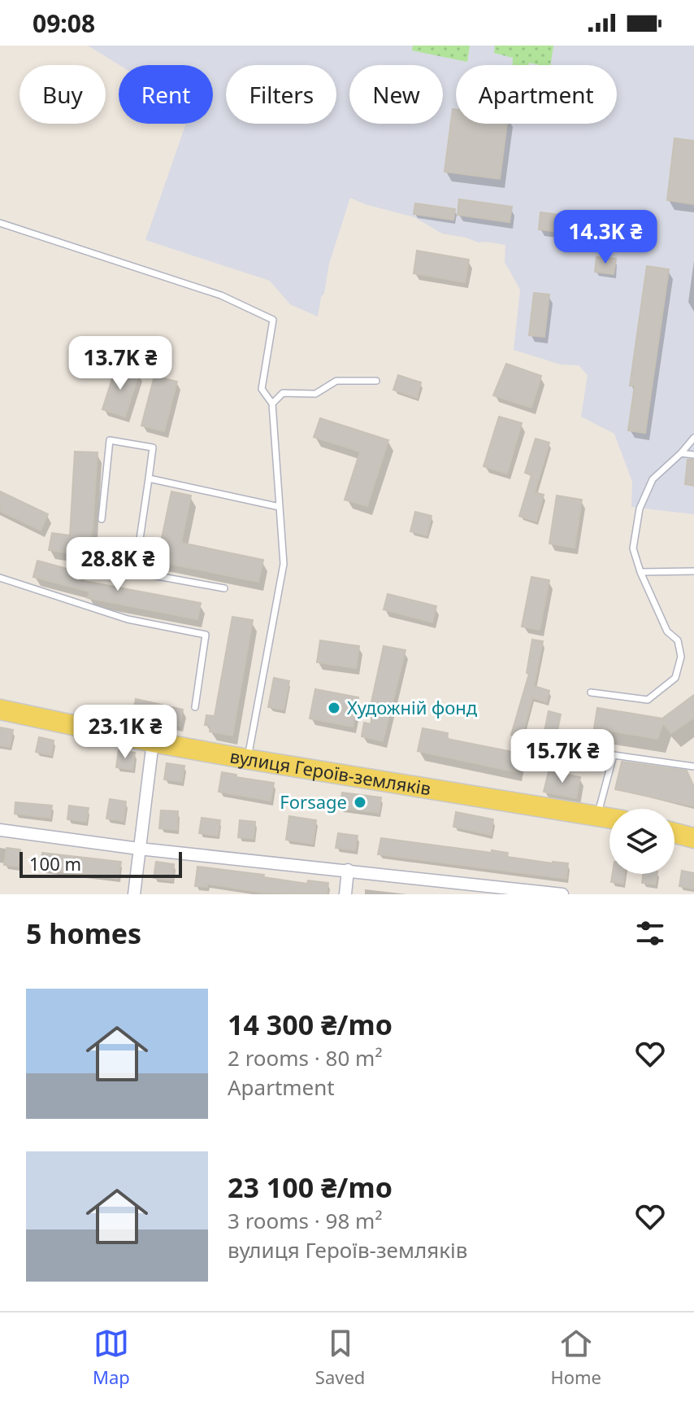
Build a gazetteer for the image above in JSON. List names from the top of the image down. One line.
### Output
{"streets":{"main road":["вулиця Героїв-земляків"]},"places":["Художній фонд","Forsage"],"scale_bar":"100 m","page":{"status":"09:08","chip":["Buy","Rent","Filters","New","Apartment"],"price":["14.3K ₴","13.7K ₴","28.8K ₴","23.1K ₴","15.7K ₴"],"scale":"100 m","heading":"5 homes","list":[{"name":"14 300 ₴/mo","note":"2 rooms · 80 m² · Apartment"},{"name":"23 100 ₴/mo","note":"3 rooms · 98 m² · вулиця Героїв-земляків"}],"tabs":["Map","Saved","Home"]}}
